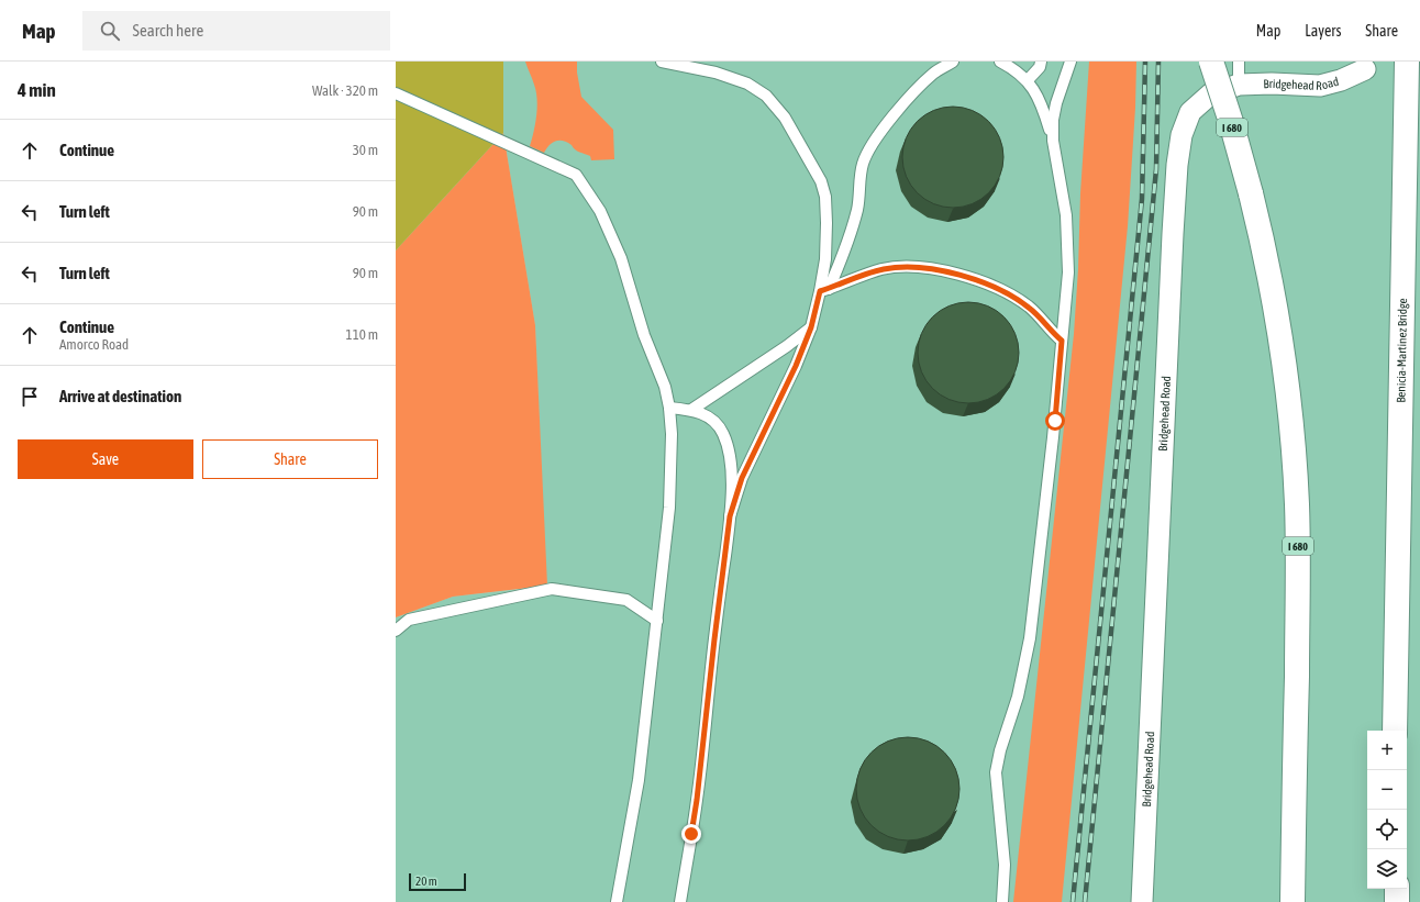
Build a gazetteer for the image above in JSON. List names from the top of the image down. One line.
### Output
{"streets":{"highway":["I 680","Benicia-Martinez Bridge"],"street":["Bridgehead Road"]},"scale_bar":"20 m","page":{"header":"Map","search":"Search here","nav":["Map","Layers","Share"],"heading":["4 min","Walk · 320 m"],"list":[["Continue","30 m"],["Turn left","90 m"],["Turn left","90 m"],["Continue","Amorco Road","110 m"],"Arrive at destination"],"buttons":["Save","Share"],"map_buttons":["+","−"],"scale":"20 m"}}
